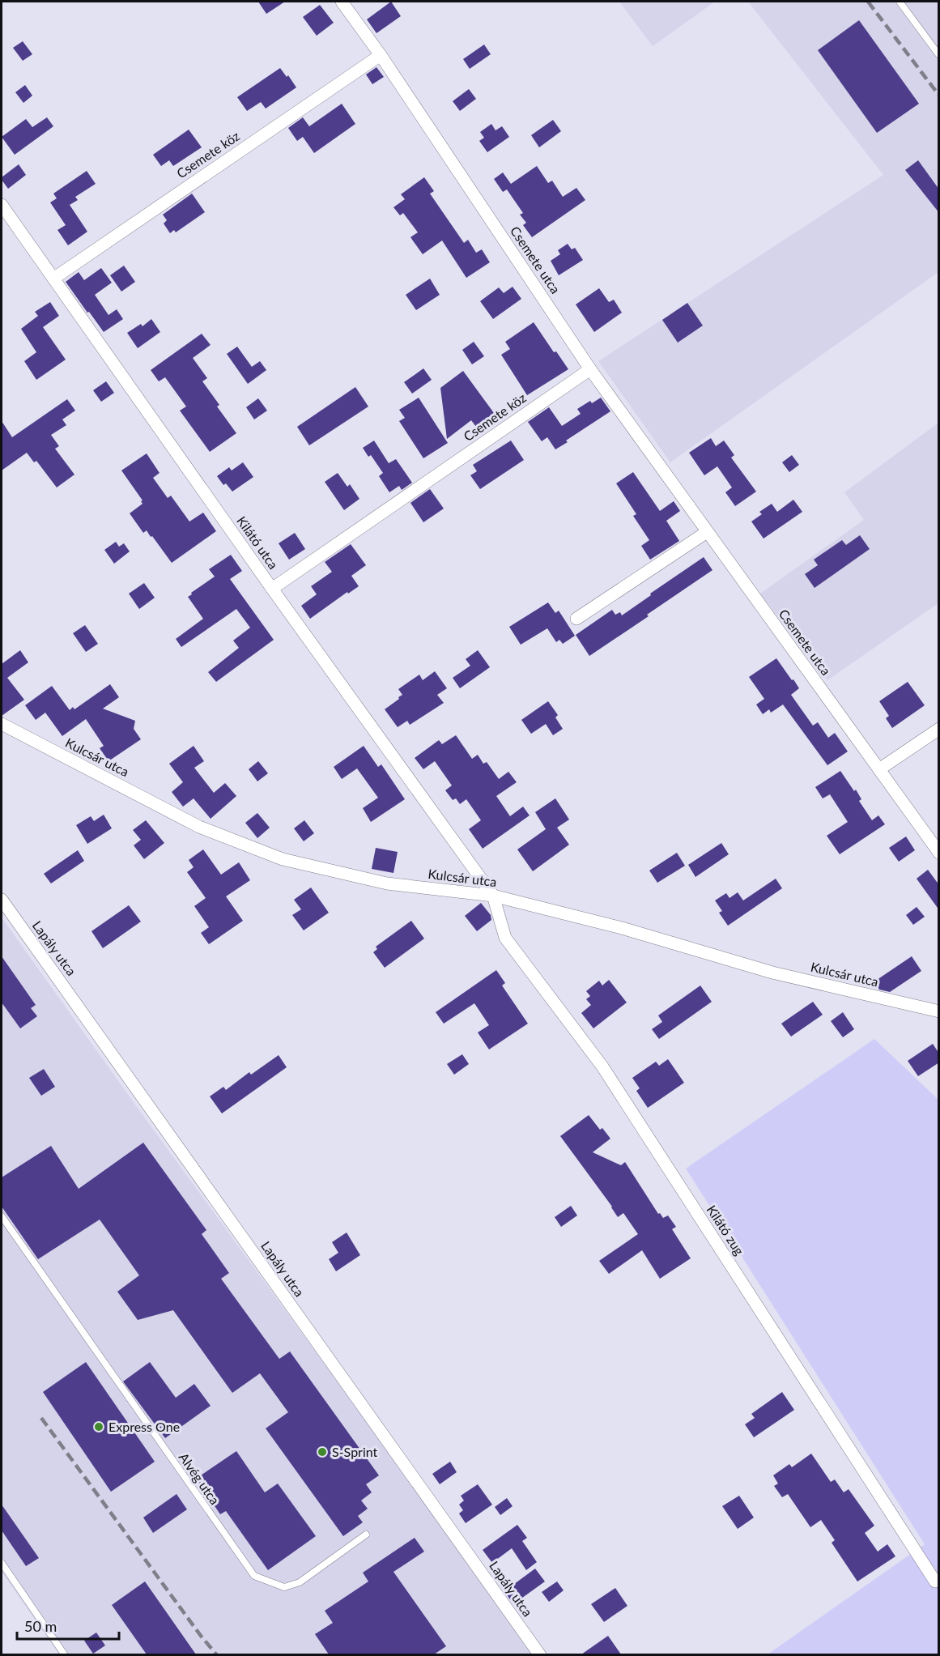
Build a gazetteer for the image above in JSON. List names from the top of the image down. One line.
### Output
{"streets":{"street":["Csemete köz","Csemete utca","Kilátó utca","Kulcsár utca","Lapály utca","Kilátó zug"],"lane":["Alvég utca"]},"crossings":[["Csemete köz","Csemete utca"],["Csemete köz","Kilátó utca"],["Kilátó utca","Kulcsár utca"],["Kilátó utca","Kilátó zug"],["Kulcsár utca","Kilátó zug"]],"places":["Express One","S-Sprint"],"scale_bar":"50 m"}
